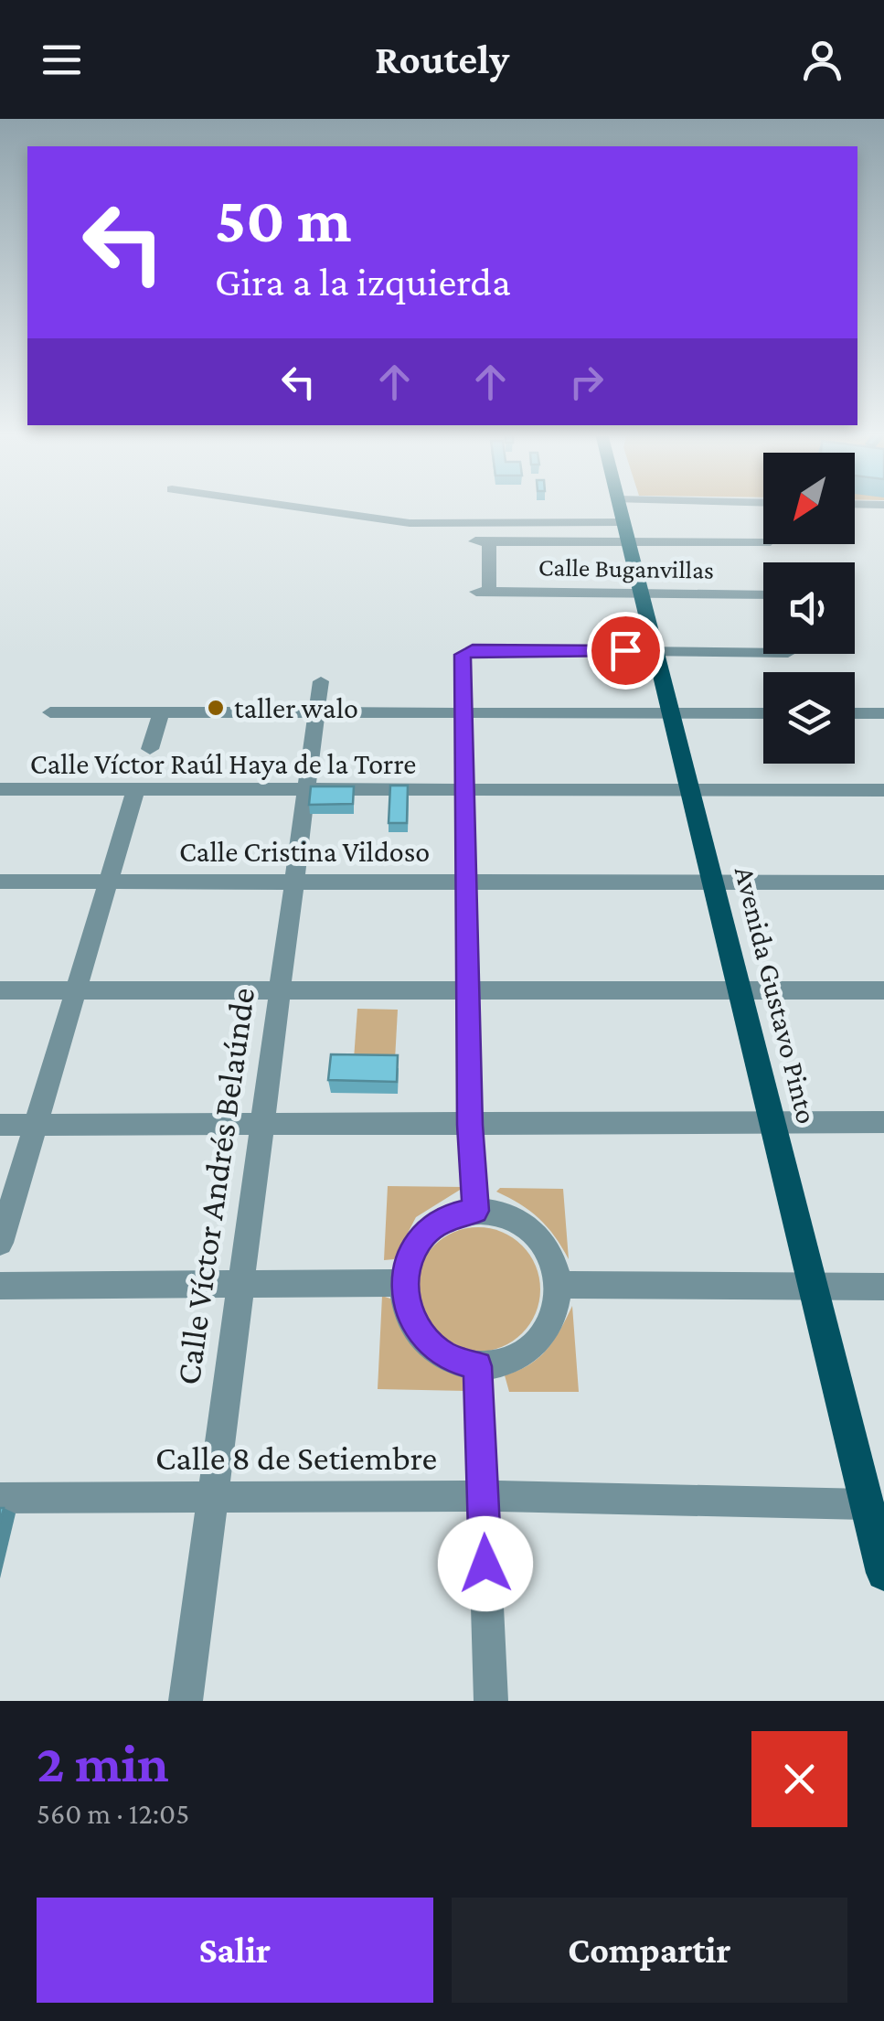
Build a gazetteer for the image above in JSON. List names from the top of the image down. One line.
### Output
{"streets":{"main road":["Avenida Gustavo Pinto"],"street":["Calle Buganvillas","Calle Víctor Raúl Haya de la Torre","Calle Cristina Vildoso","Calle Víctor Andrés Belaúnde","Calle 8 de Setiembre"]},"crossings":[["Calle Buganvillas","Avenida Gustavo Pinto"],["Calle Víctor Raúl Haya de la Torre","Avenida Gustavo Pinto"],["Calle Víctor Raúl Haya de la Torre","Calle Víctor Andrés Belaúnde"],["Calle Cristina Vildoso","Avenida Gustavo Pinto"],["Calle Cristina Vildoso","Calle Víctor Andrés Belaúnde"],["Avenida Gustavo Pinto","Calle 8 de Setiembre"],["Calle Víctor Andrés Belaúnde","Calle 8 de Setiembre"]],"places":["taller walo"],"north":"bottom left","page":{"header":"Routely","turn":["50 m","Gira a la izquierda"],"heading":["2 min","560 m · 12:05"],"buttons":["Salir","Compartir"]}}
